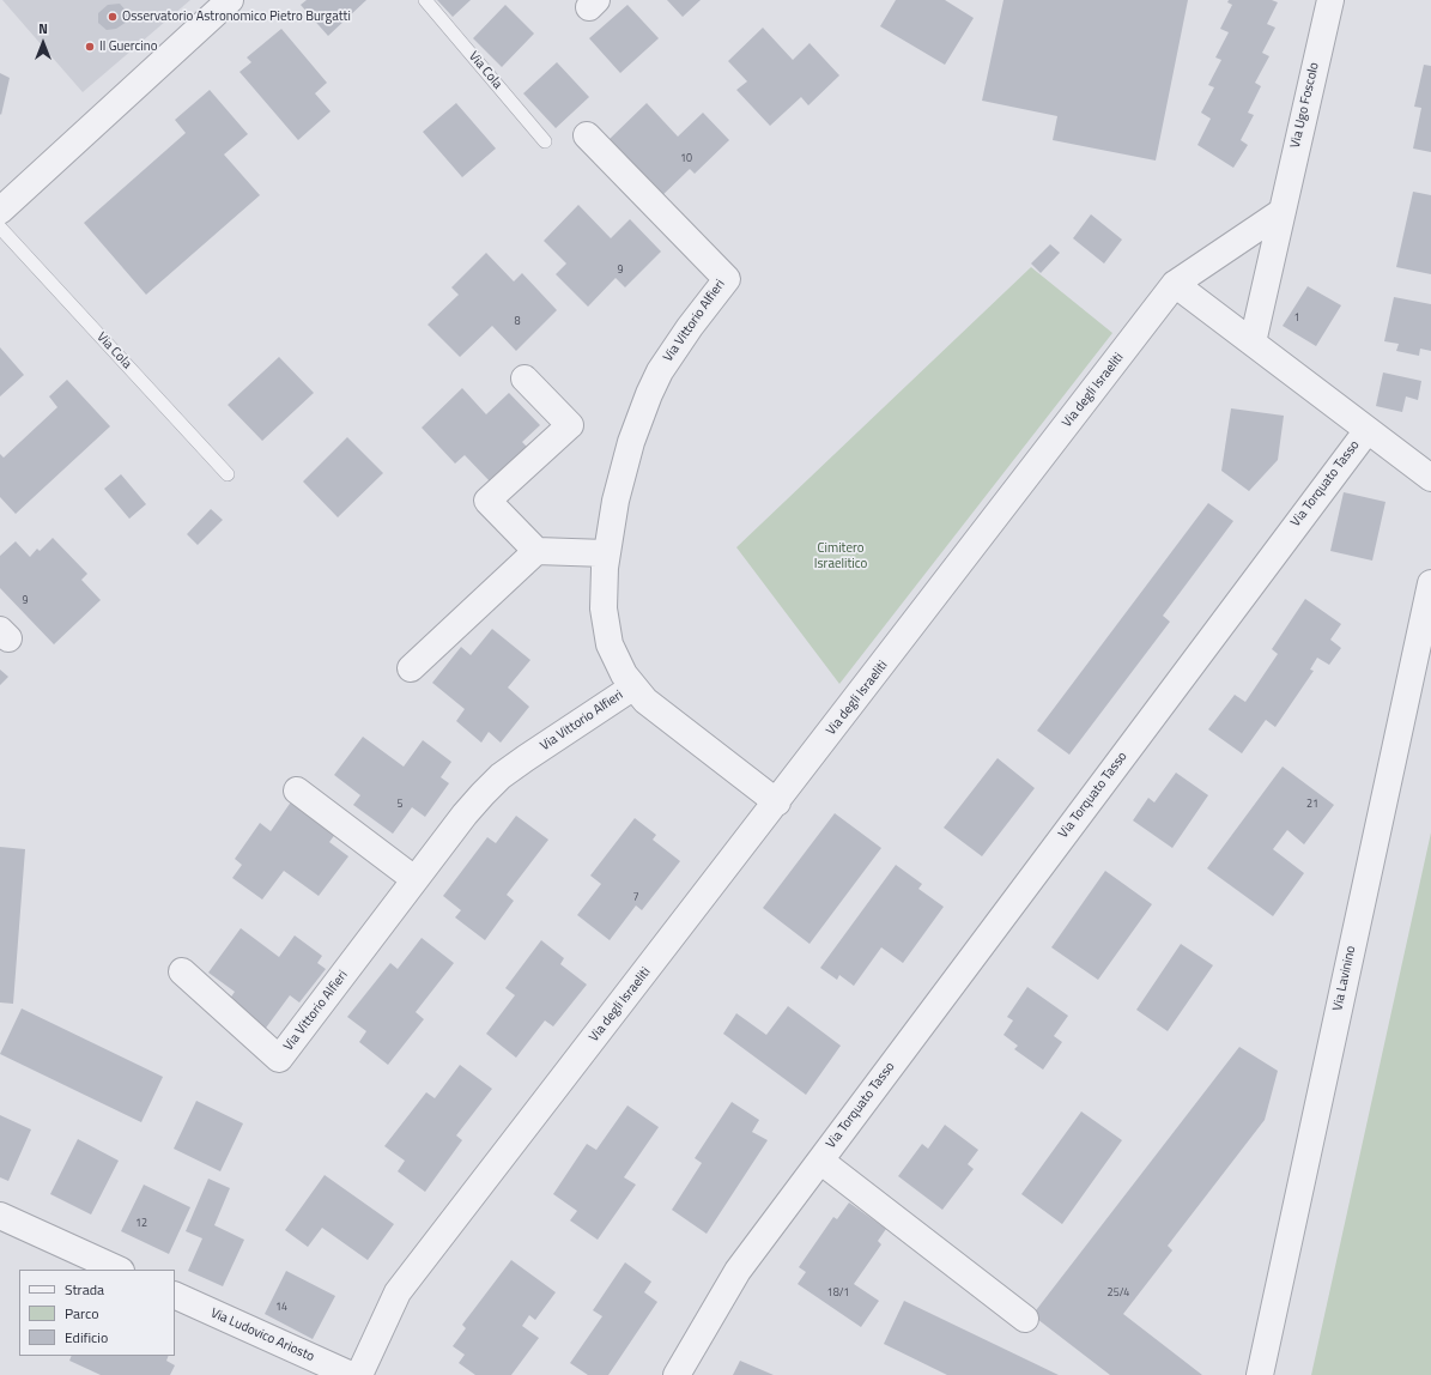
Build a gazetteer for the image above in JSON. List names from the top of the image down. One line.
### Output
{"streets":{"street":["Via Ugo Foscolo","Via Vittorio Alfieri","Via degli Israeliti","Via Torquato Tasso","Via Lavinino","Via Ludovico Ariosto"],"lane":["Via Cola"]},"crossings":[["Via Vittorio Alfieri","Via degli Israeliti"]],"parks":["Cimitero Israelitico"],"places":["Osservatorio Astronomico Pietro Burgatti","Il Guercino"],"house_numbers":["10","9","1","8","9","5","21","7","12","18/1","25/4","14"],"legend":["Strada","Parco","Edificio"],"north":"top"}
